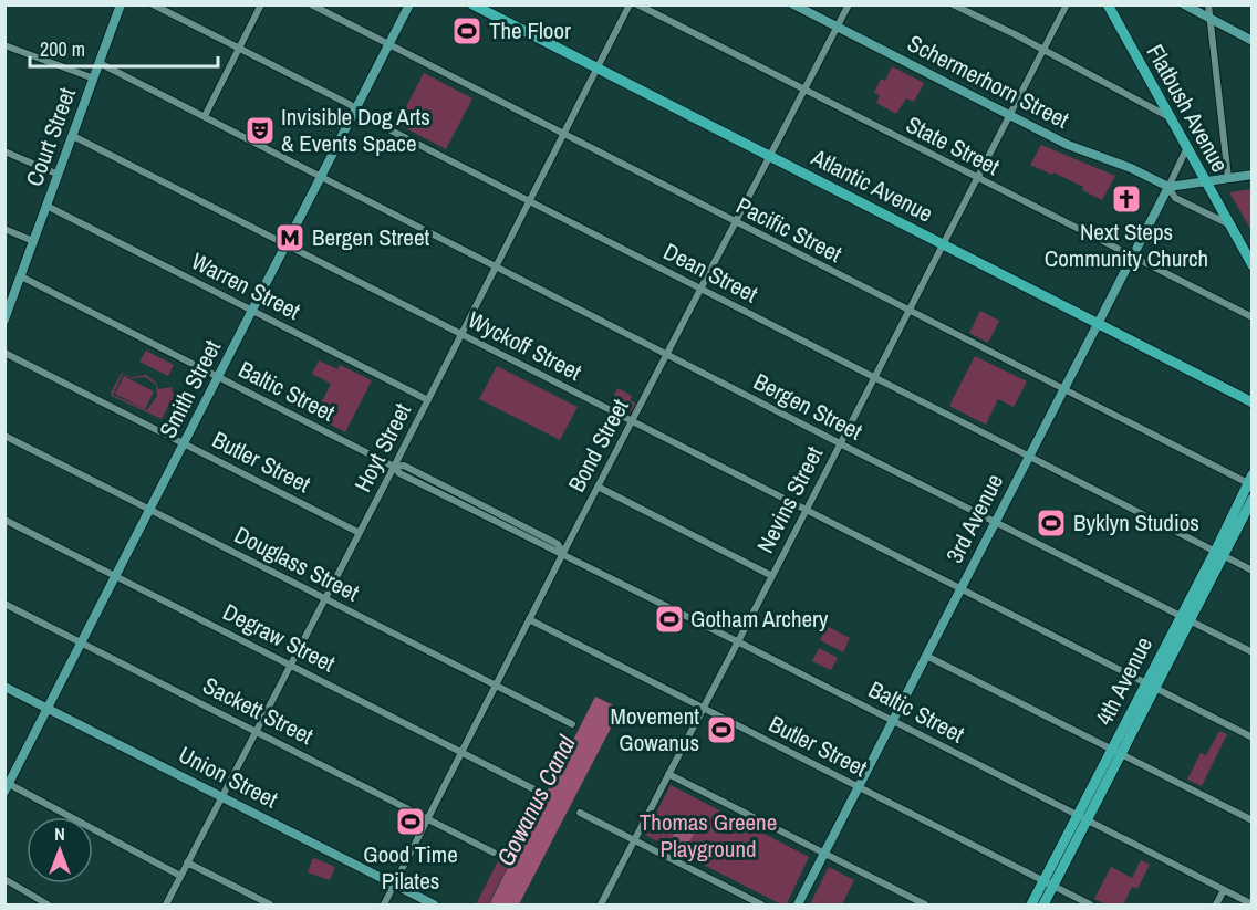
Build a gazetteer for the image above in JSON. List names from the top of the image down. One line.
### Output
{"streets":{"main road":["Flatbush Avenue","Atlantic Avenue","4th Avenue"],"street":["Schermerhorn Street","Court Street","State Street","Pacific Street","Dean Street","Warren Street","Wyckoff Street","Smith Street","Baltic Street","Bergen Street","Bond Street","Hoyt Street","Butler Street","Nevins Street","3rd Avenue","Douglass Street","Degraw Street","Sackett Street","Union Street"]},"crossings":[["Schermerhorn Street","Bond Street"],["Schermerhorn Street","Nevins Street"],["Schermerhorn Street","3rd Avenue"],["Flatbush Avenue","3rd Avenue"],["Court Street","Warren Street"],["Court Street","Wyckoff Street"],["Court Street","Baltic Street"],["Court Street","Bergen Street"],["State Street","Bond Street"],["State Street","Nevins Street"],["State Street","3rd Avenue"],["Atlantic Avenue","Bond Street"],["Atlantic Avenue","Hoyt Street"],["Atlantic Avenue","Nevins Street"],["Atlantic Avenue","3rd Avenue"],["Pacific Street","Smith Street"],["Pacific Street","Bond Street"],["Pacific Street","Hoyt Street"],["Pacific Street","Nevins Street"],["Pacific Street","3rd Avenue"],["Pacific Street","4th Avenue"],["Dean Street","Smith Street"],["Dean Street","Bond Street"],["Dean Street","Hoyt Street"],["Dean Street","Nevins Street"],["Dean Street","3rd Avenue"],["Dean Street","4th Avenue"],["Warren Street","Smith Street"],["Warren Street","Hoyt Street"],["Wyckoff Street","Smith Street"],["Wyckoff Street","Bond Street"],["Wyckoff Street","Hoyt Street"],["Wyckoff Street","Nevins Street"],["Wyckoff Street","3rd Avenue"],["Wyckoff Street","4th Avenue"],["Smith Street","Baltic Street"],["Smith Street","Bergen Street"],["Smith Street","Butler Street"],["Smith Street","Douglass Street"],["Smith Street","Degraw Street"],["Smith Street","Sackett Street"],["Smith Street","Union Street"],["Baltic Street","Bond Street"],["Baltic Street","Hoyt Street"],["Baltic Street","Nevins Street"],["Baltic Street","3rd Avenue"],["Baltic Street","4th Avenue"],["Bergen Street","Bond Street"],["Bergen Street","Hoyt Street"],["Bergen Street","Nevins Street"],["Bergen Street","3rd Avenue"],["Bergen Street","4th Avenue"],["Bond Street","Butler Street"],["Bond Street","Douglass Street"],["Bond Street","Degraw Street"],["Bond Street","Sackett Street"],["Bond Street","Union Street"],["Hoyt Street","Butler Street"],["Hoyt Street","Douglass Street"],["Hoyt Street","Degraw Street"],["Hoyt Street","Sackett Street"],["Hoyt Street","Union Street"],["Butler Street","Nevins Street"],["Butler Street","3rd Avenue"],["Butler Street","4th Avenue"]],"water":["Gowanus Canal"],"parks":["Thomas Greene Playground"],"places":{"sports":["The Floor","Byklyn Studios","Gotham Archery","Movement Gowanus","Good Time Pilates"],"theatre":["Invisible Dog Arts & Events Space"],"church":["Next Steps Community Church"],"metro station":["Bergen Street"]},"scale_bar":"200 m","north":"top"}
